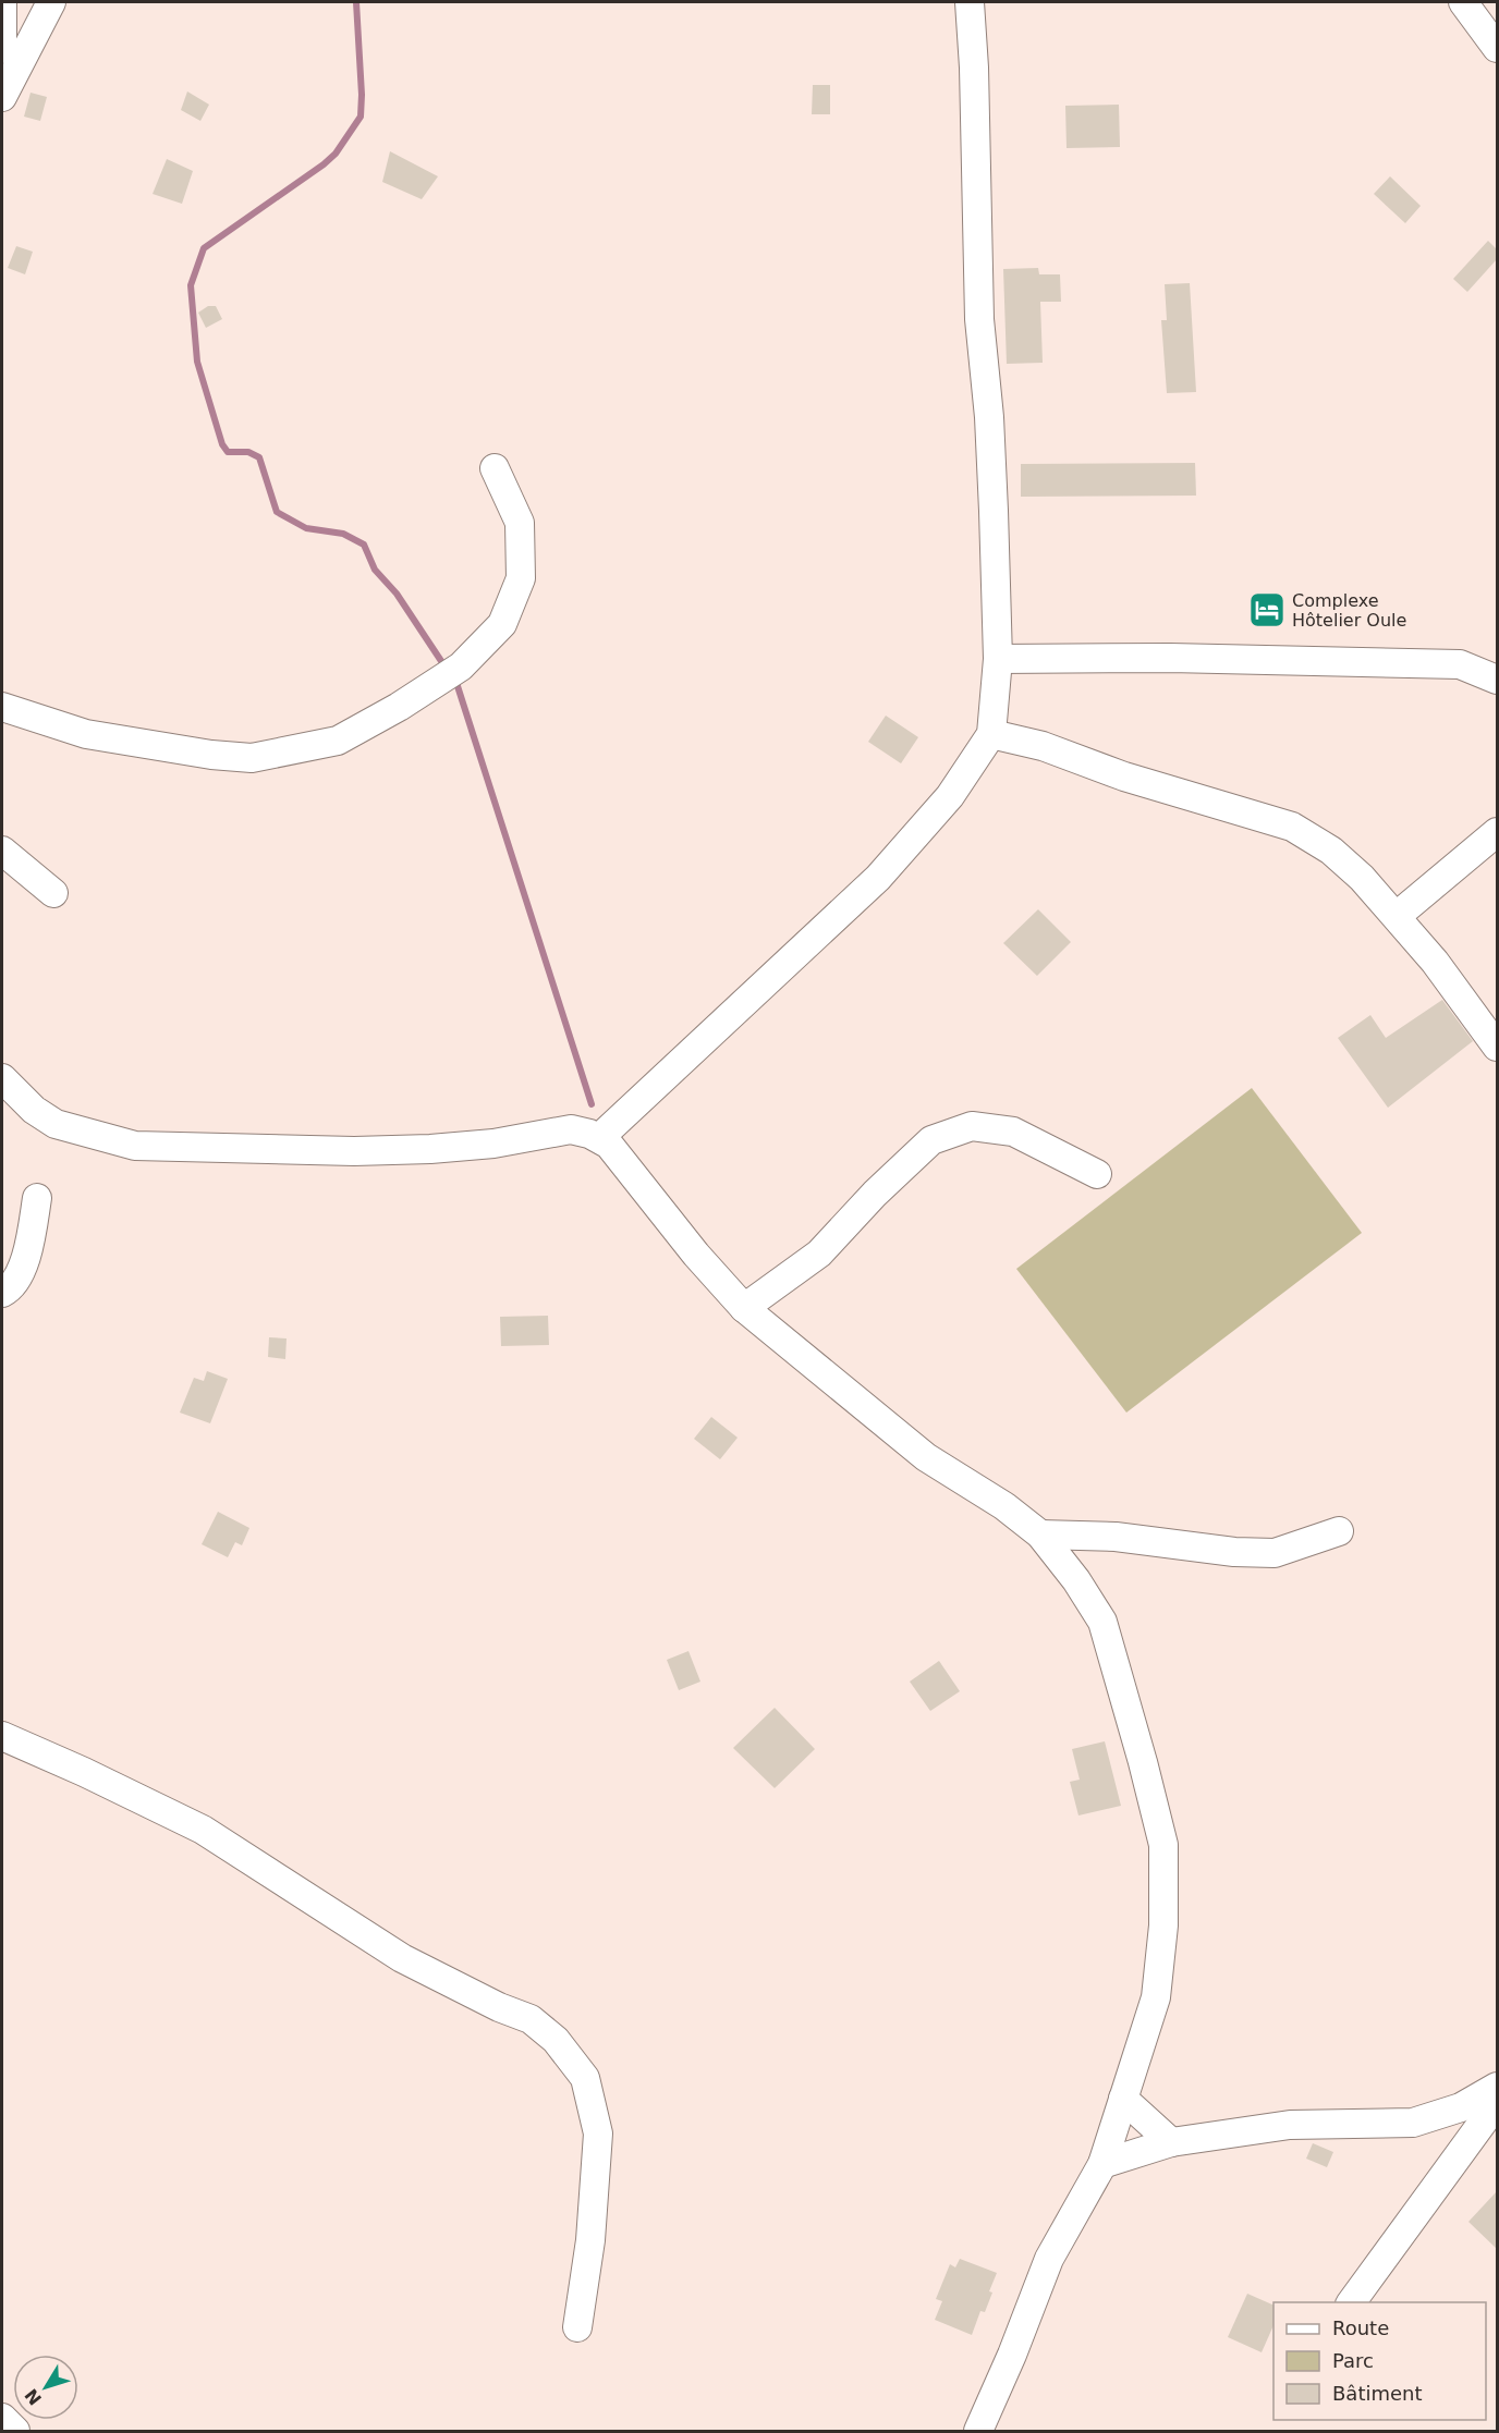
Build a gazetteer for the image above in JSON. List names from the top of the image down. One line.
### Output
{"places":{"hotel":["Complexe Hôtelier Oule"]},"legend":["Route","Parc","Bâtiment"],"north":"bottom left"}
